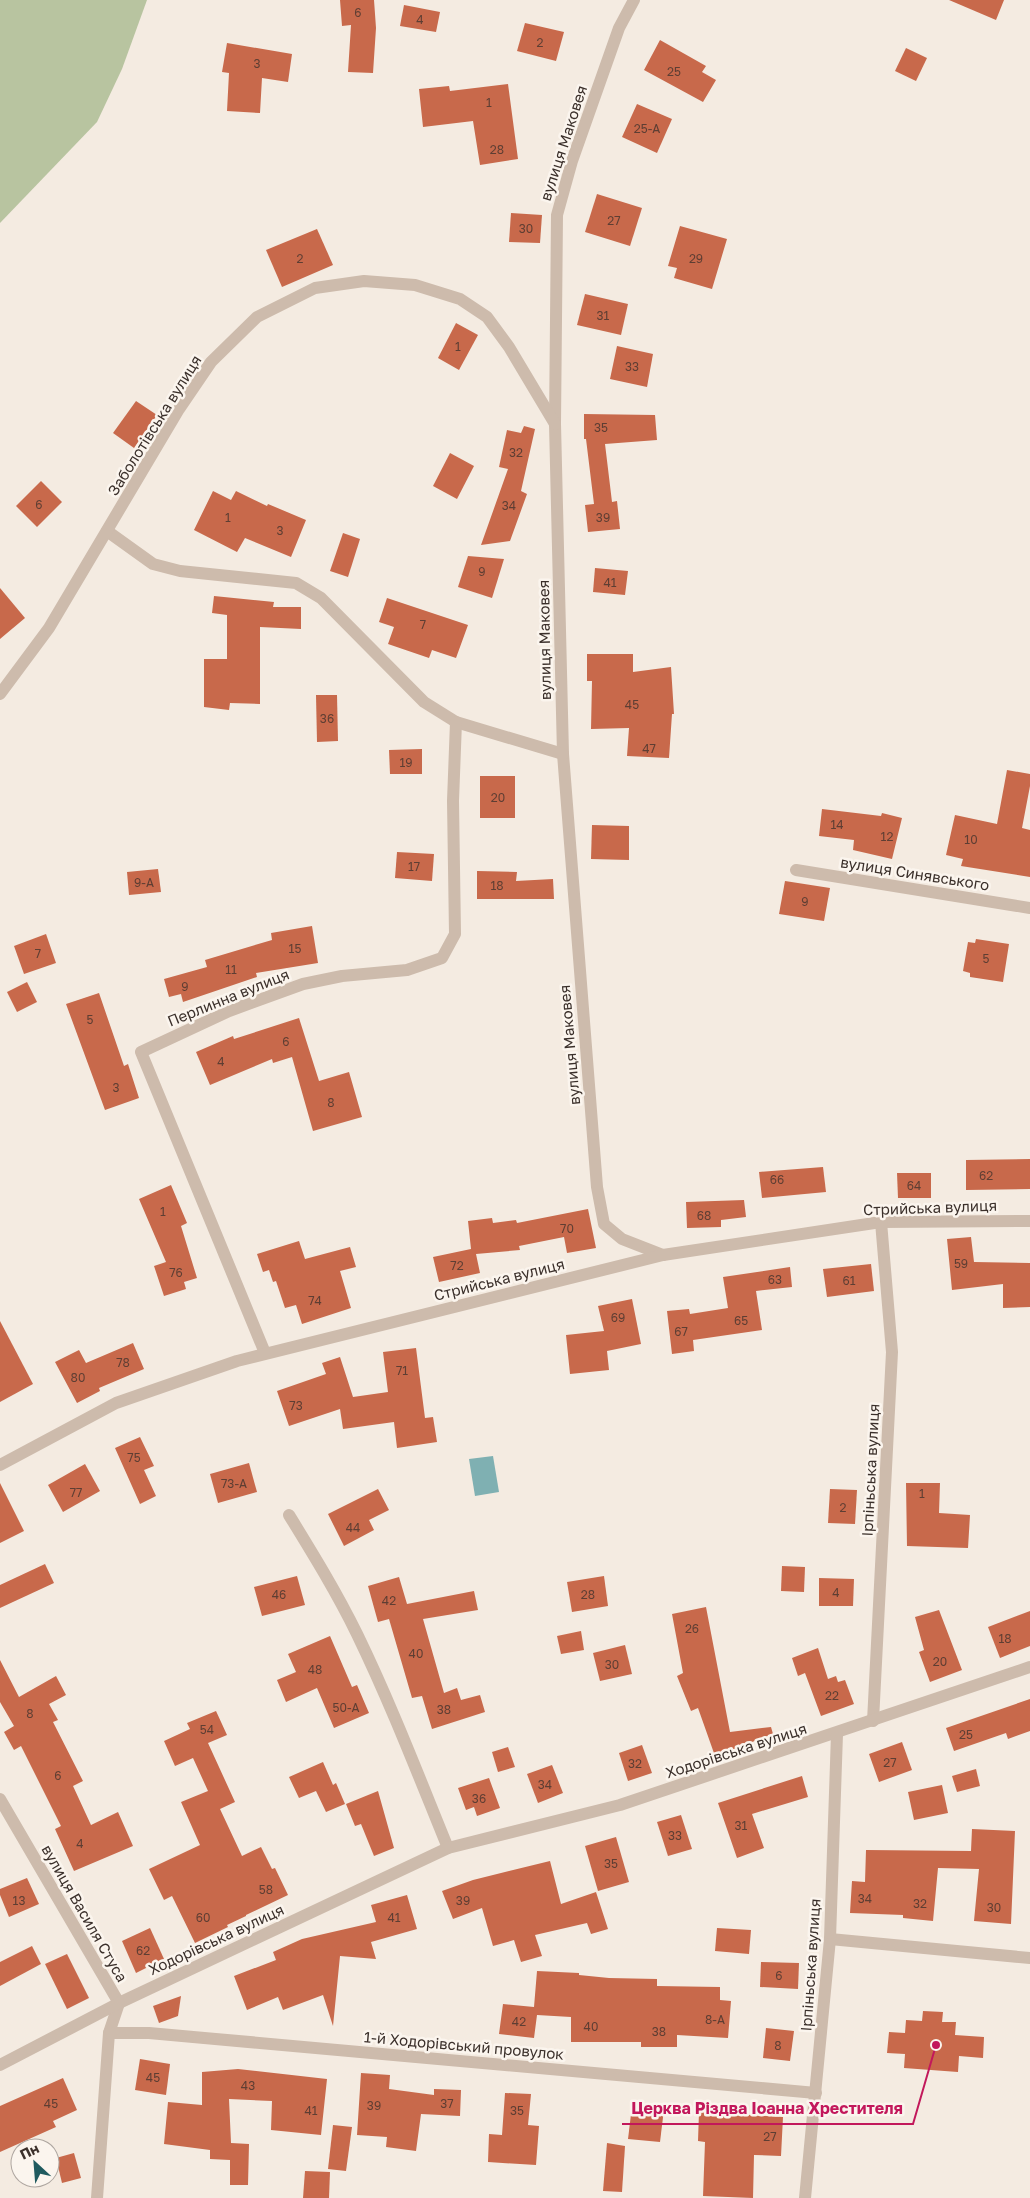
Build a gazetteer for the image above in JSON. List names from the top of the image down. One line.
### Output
{"streets":{"street":["вулиця Маковея","Заболотівська вулиця","вулиця Синявського","Перлинна вулиця","Стрийська вулиця","Ірпіньська вулиця","Ходорівська вулиця","вулиця Василя Стуса","1-й Ходорівський провулок"]},"crossings":[["вулиця Маковея","Заболотівська вулиця"],["вулиця Маковея","Стрийська вулиця"],["Перлинна вулиця","Стрийська вулиця"],["Стрийська вулиця","Ірпіньська вулиця"],["Ірпіньська вулиця","Ходорівська вулиця"],["Ірпіньська вулиця","1-й Ходорівський провулок"],["Ходорівська вулиця","вулиця Василя Стуса"],["вулиця Василя Стуса","1-й Ходорівський провулок"]],"places":["Церква Різдва Іоанна Хрестителя"],"house_numbers":["6","4","2","3","25","1","25-А","28","27","30","2","29","31","1","33","35","32","6","34","1","39","3","9","41","7","45","36","47","19","20","14","12","10","17","9-А","18","9","15","7","5","11","9","5","6","4","3","8","62","66","64","1","68","70","59","72","76","63","61","74","69","65","67","78","71","80","73","75","73-А","77","1","2","44","4","46","28","42","26","18","40","20","30","48","22","50-А","38","8","54","25","27","32","6","34","36","31","33","4","35","58","34","13","39","32","30","60","41","62","6","8-А","42","40","38","8","45","43","45","37","39","41","35","27"],"north":"top left"}
